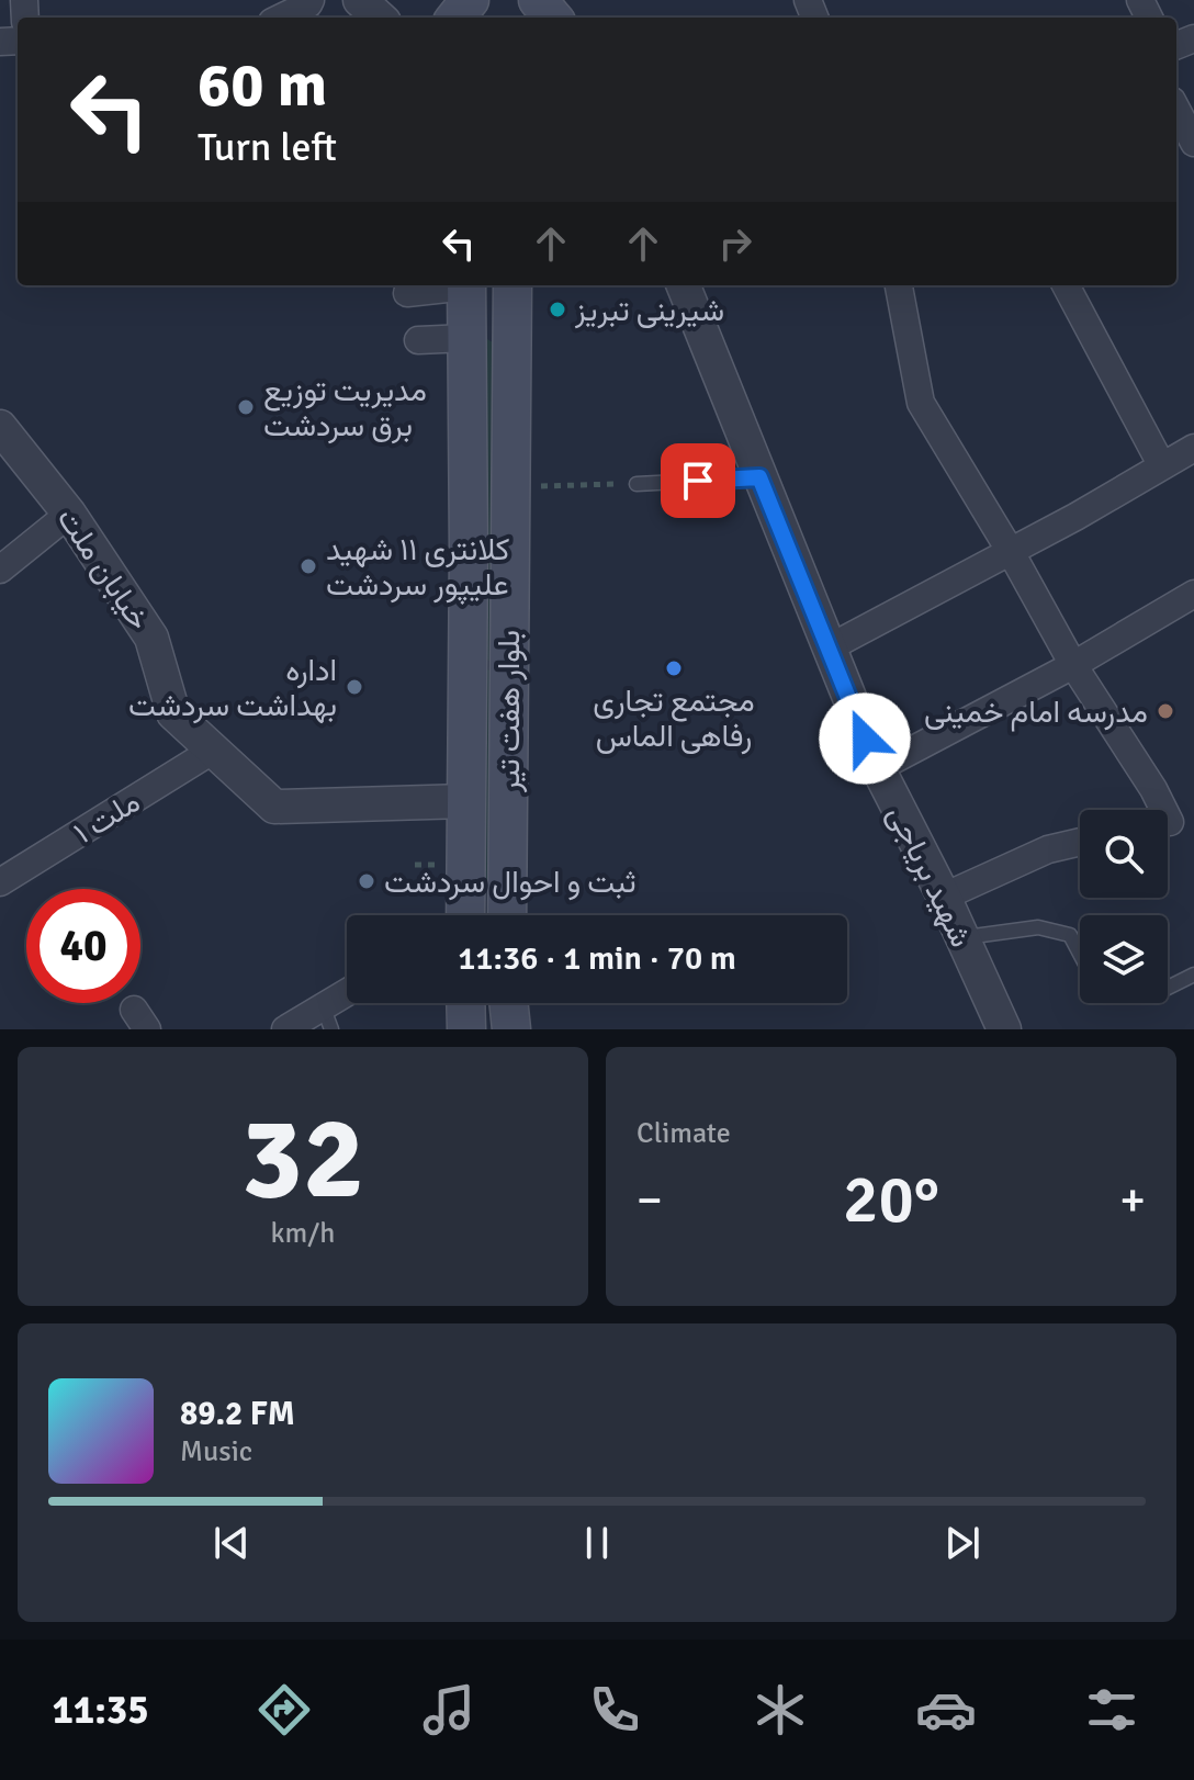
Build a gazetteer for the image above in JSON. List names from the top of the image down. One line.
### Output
{"streets":{"main road":["بلوار هفت تیر"],"street":["خیابان ملت","ملت ۱","شهید بریاجی"]},"crossings":[["خیابان ملت","بلوار هفت تیر"],["خیابان ملت","ملت ۱"]],"places":["شیرینی تبریز","مدیریت توزیع برق سردشت","کلانتری ۱۱ شهید علیپور سردشت","مجتمع تجاری رفاهی الماس","اداره بهداشت سردشت","مدرسه امام خمینی","ثبت و احوال سردشت"],"page":{"turn":["60 m","Turn left"],"limit":"40","trip":"11:36 · 1 min · 70 m","tile":[["32","km/h"],"Climate"],"heat":["−","20°","+"],"song":["89.2 FM","Music"],"tabs":"11:35"}}
